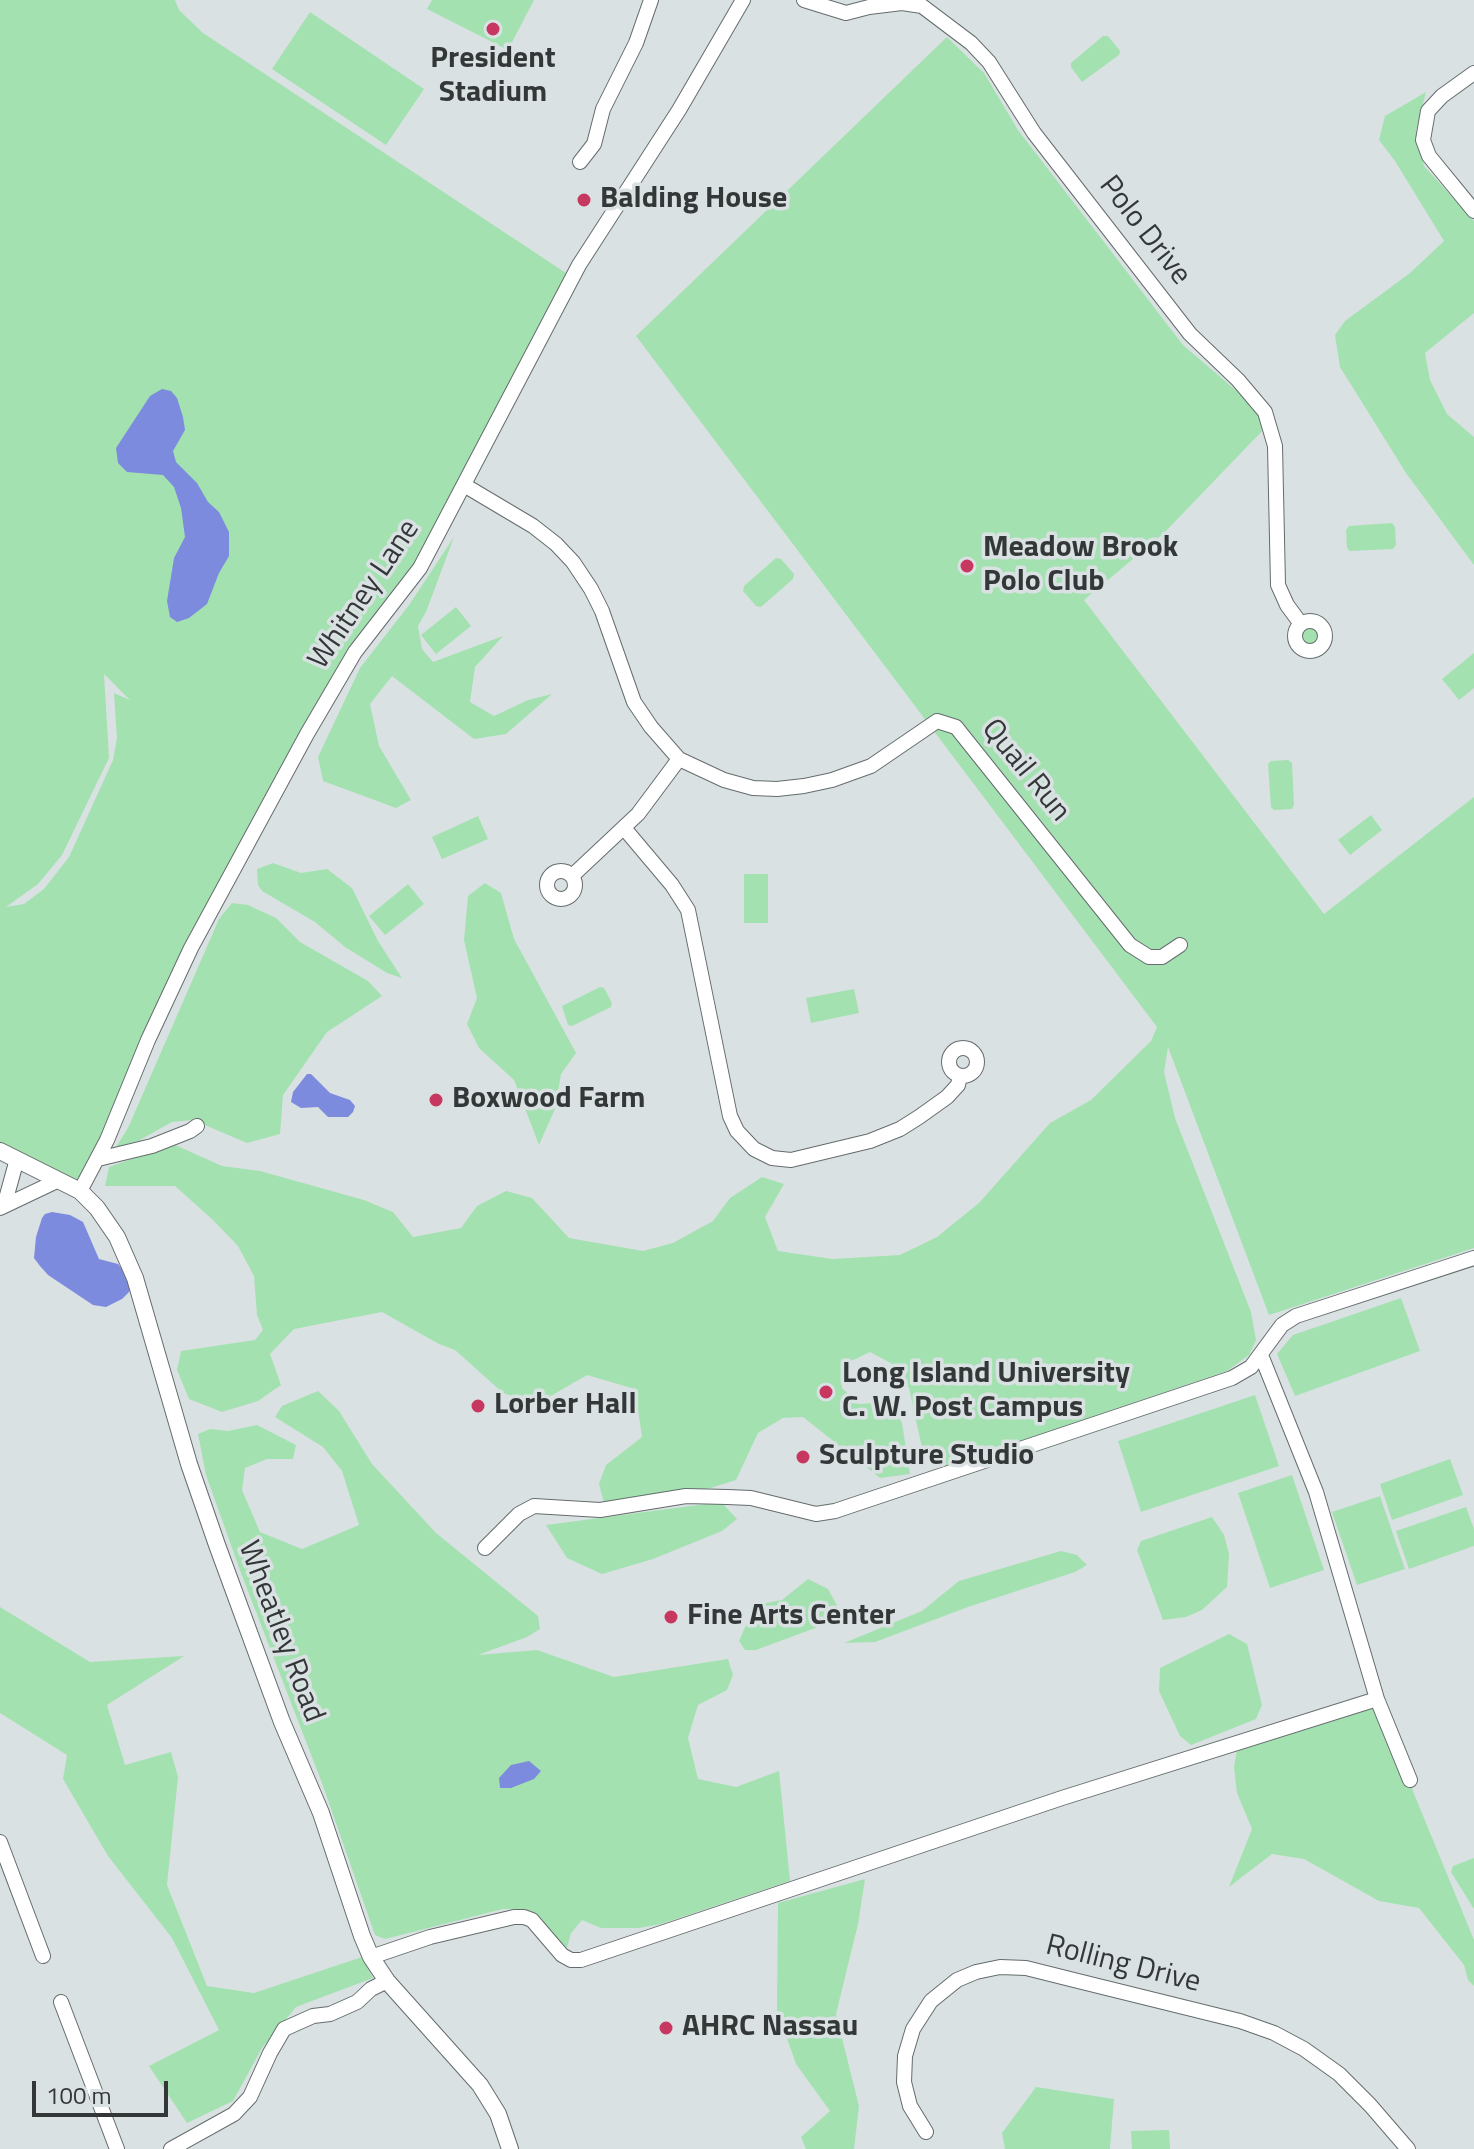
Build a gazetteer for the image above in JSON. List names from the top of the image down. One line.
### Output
{"streets":{"main road":["Wheatley Road"],"street":["Polo Drive","Whitney Lane","Quail Run","Rolling Drive"]},"crossings":[["Whitney Lane","Quail Run"],["Whitney Lane","Wheatley Road"]],"places":["President Stadium","Balding House","Meadow Brook Polo Club","Boxwood Farm","Long Island University C. W. Post Campus","Lorber Hall","Sculpture Studio","Fine Arts Center","AHRC Nassau"],"scale_bar":"100 m"}
